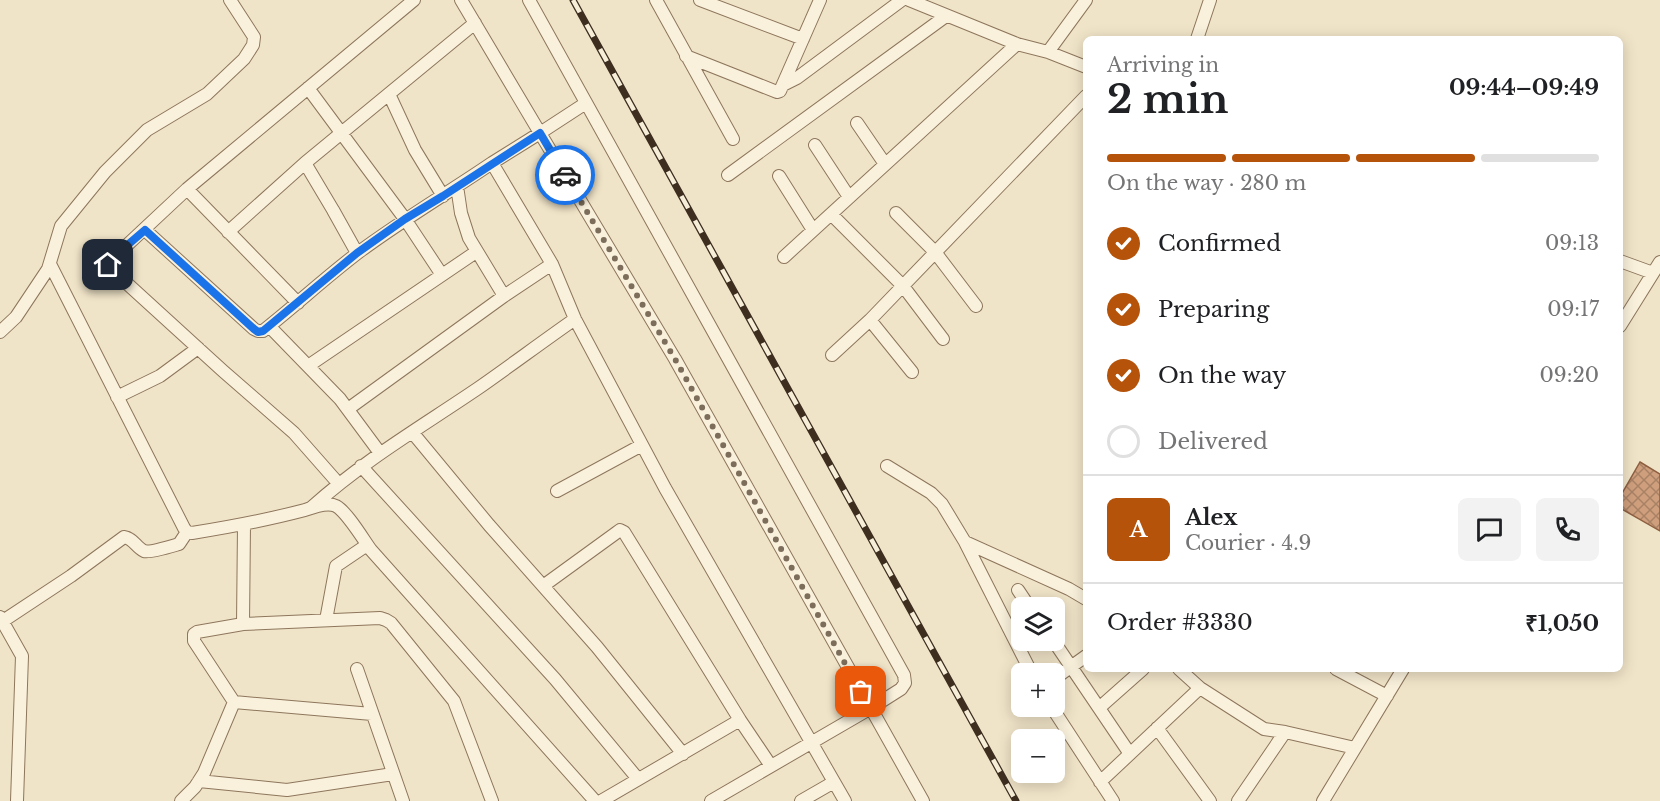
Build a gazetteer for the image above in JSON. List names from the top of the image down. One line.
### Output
{"page":{"heading":["2 min","Arriving in","09:44–09:49"],"panel":["Alex","Courier · 4.9","Order #3330","₹1,050"],"bar":"On the way · 280 m","list":[["Confirmed","09:13"],["Preparing","09:17"],["On the way","09:20"],"Delivered"],"round":"A","map_buttons":["+","−"]}}
